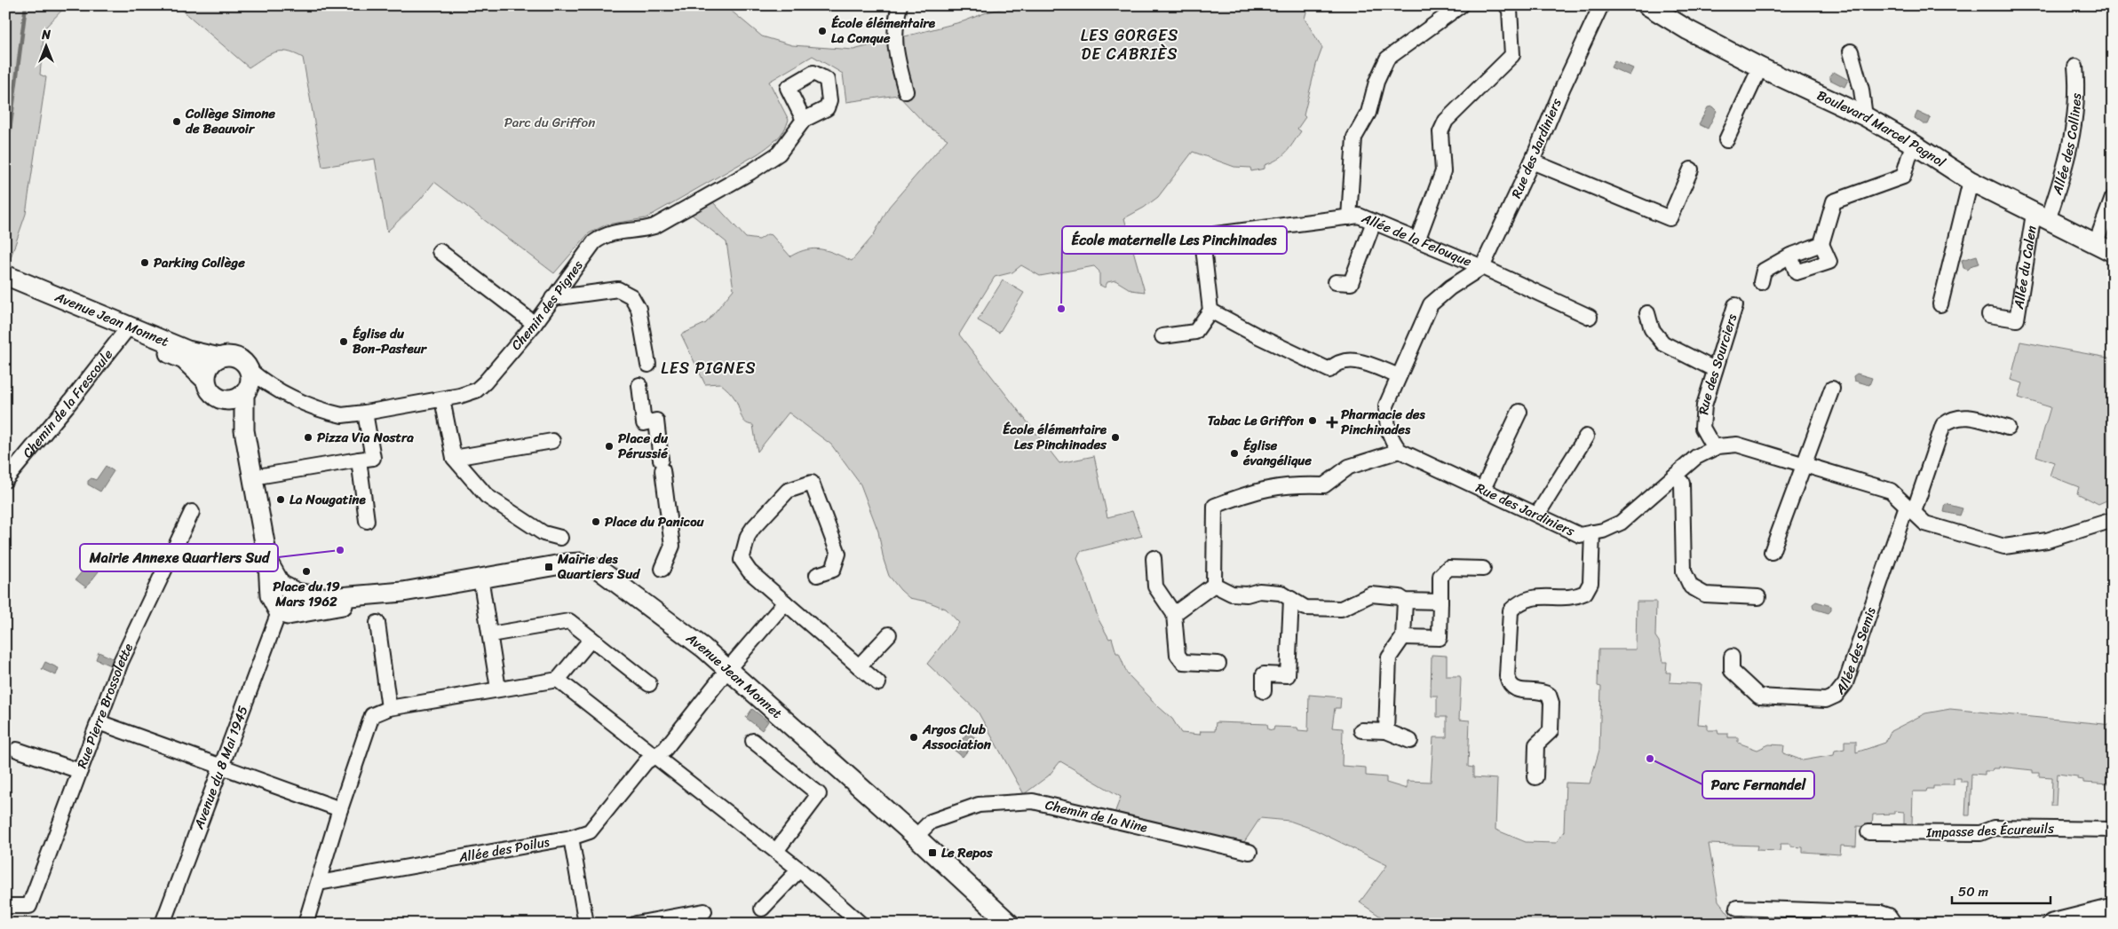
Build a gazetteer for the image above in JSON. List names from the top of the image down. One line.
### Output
{"streets":{"street":["Boulevard Marcel Pagnol","Allée des Collines","Rue des Jardiniers","Allée de la Felouque","Allée du Calen","Chemin des Pignes","Avenue Jean Monnet","Rue des Sourciers","Chemin de la Frescoule","Allée des Semis","Rue Pierre Brossolette","Avenue du 8 Mai 1945","Chemin de la Nine","Impasse des Écureuils","Allée des Poilus"]},"crossings":[["Boulevard Marcel Pagnol","Allée des Collines"],["Boulevard Marcel Pagnol","Allée du Calen"],["Allée des Collines","Allée du Calen"],["Rue des Jardiniers","Allée de la Felouque"],["Rue des Jardiniers","Rue des Sourciers"],["Rue des Jardiniers","Allée des Semis"],["Chemin des Pignes","Avenue Jean Monnet"],["Avenue Jean Monnet","Chemin de la Frescoule"],["Avenue Jean Monnet","Avenue du 8 Mai 1945"],["Avenue Jean Monnet","Chemin de la Nine"],["Avenue Jean Monnet","Allée des Poilus"]],"districts":["LES GORGES DE CABRIÈS","LES PIGNES"],"parks":["Parc du Griffon"],"places":{"other":["École élémentaire La Conque","Collège Simone de Beauvoir","Parking Collège","École maternelle Les Pinchinades","Église du Bon-Pasteur","Tabac Le Griffon","Pizza Via Nostra","École élémentaire Les Pinchinades","Place du Pérussié","Église évangélique","La Nougatine","Place du Panicou","Mairie Annexe Quartiers Sud","Place du 19 Mars 1962","Argos Club Association","Parc Fernandel"],"health":["Pharmacie des Pinchinades"],"transit":["Mairie des Quartiers Sud","Le Repos"]},"scale_bar":"50 m","north":"top"}
